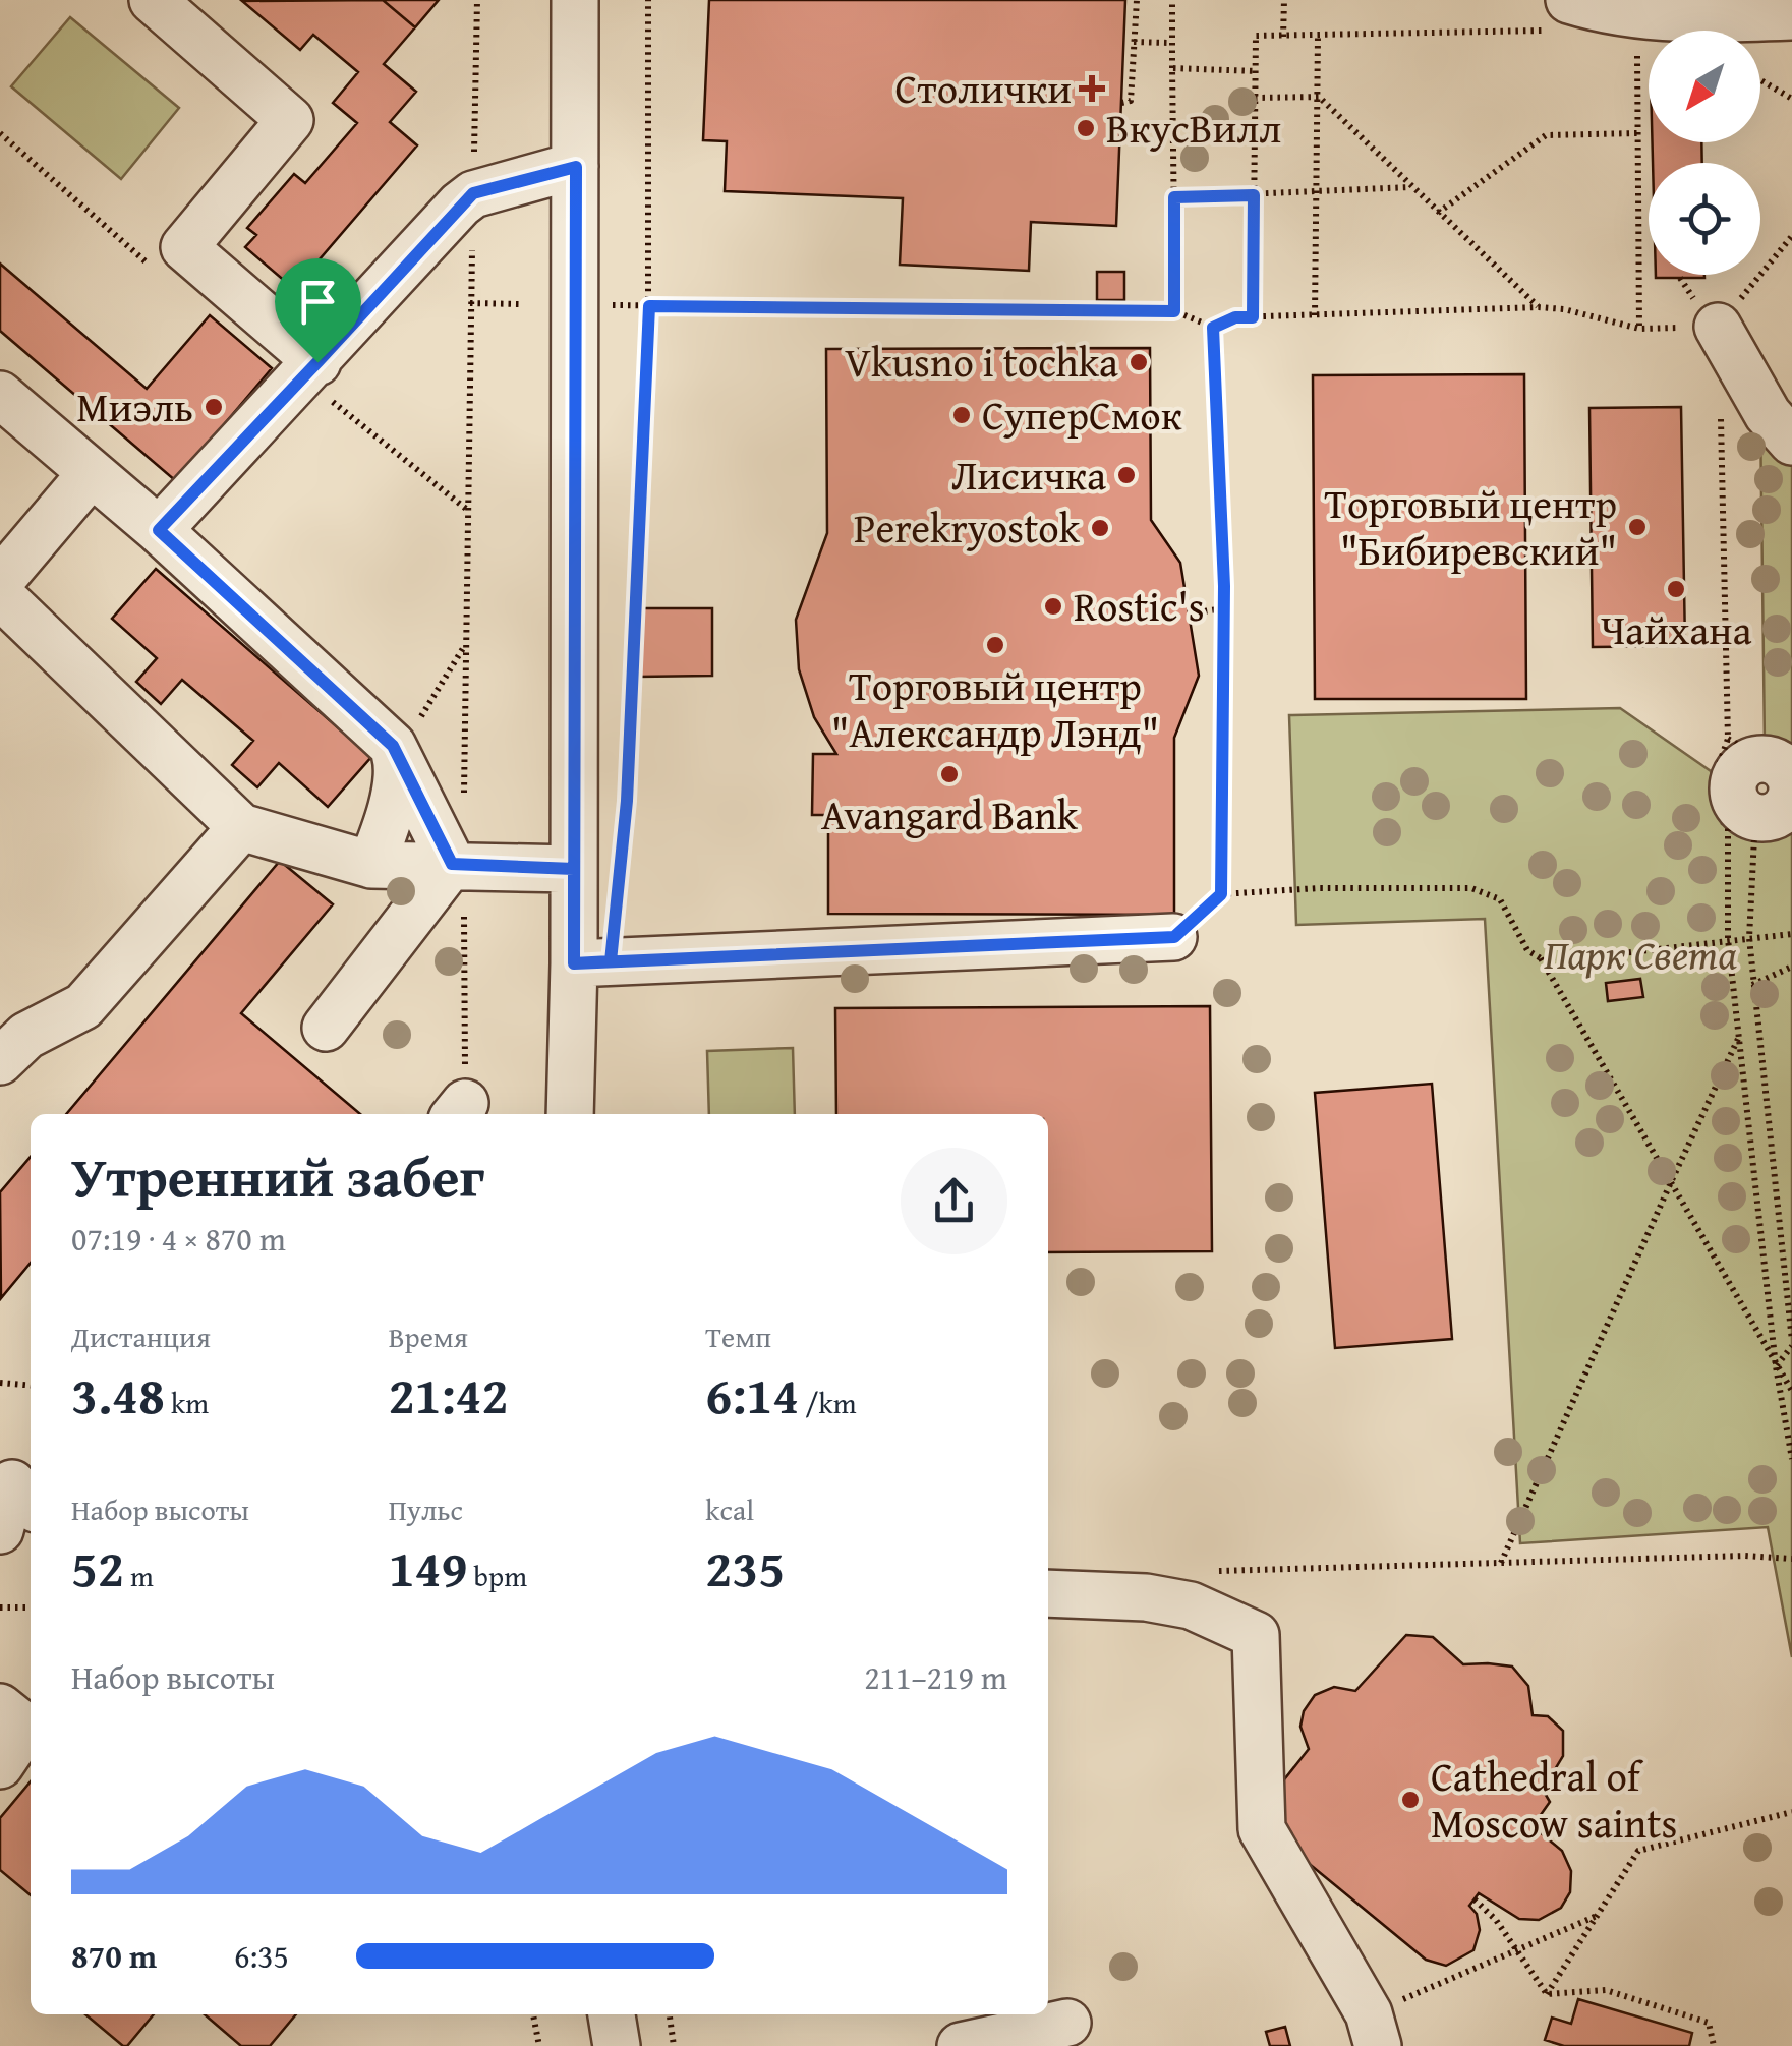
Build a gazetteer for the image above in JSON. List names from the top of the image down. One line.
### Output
{"parks":["Парк Света"],"places":{"health":["Столички"],"other":["ВкусВилл","Vkusno i tochka","Миэль","СуперСмок","Лисичка","Торговый центр \"Бибиревский\"","Perekryostok","Чайхана","Rostic's","Торговый центр \"Александр Лэнд\"","Avangard Bank","Cathedral of Moscow saints"]},"north":"bottom left","page":{"heading":["Утренний забег","07:19 · 4 × 870 m"],"stats":[["Дистанция","3.48 km"],["Время","21:42"],["Темп","6:14 /km"],["Набор высоты","52 m"],["Пульс","149 bpm"],["kcal","235"]],"chart":["Набор высоты","211–219 m"],"list":[{"name":"870 m","note":"6:35"}]}}
